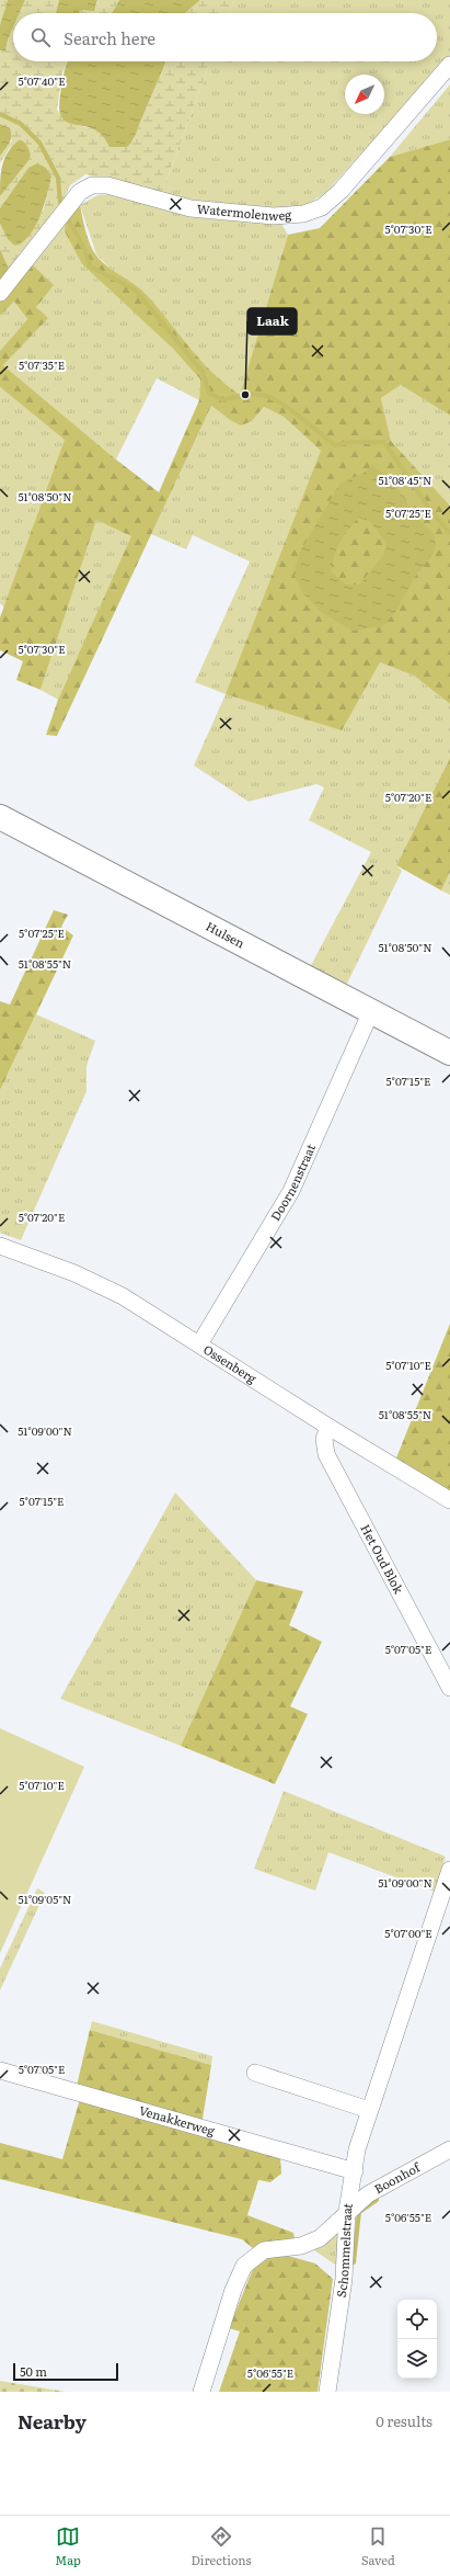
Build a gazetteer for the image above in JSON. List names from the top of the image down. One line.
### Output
{"streets":{"street":["Watermolenweg","Hulsen","Doornenstraat","Ossenberg","Het Oud Blok","Venakkerweg","Boonhof","Schommelstraat"]},"crossings":[["Hulsen","Doornenstraat"],["Doornenstraat","Ossenberg"],["Ossenberg","Het Oud Blok"],["Venakkerweg","Schommelstraat"],["Boonhof","Schommelstraat"]],"places":["Laak"],"scale_bar":"50 m","north":"bottom left","page":{"search":"Search here","scale":"50 m","heading":["Nearby","0 results"],"nav":["Map","Directions","Saved"]},"coordinates":["5°07'40\"E","5°07'30\"E","5°07'35\"E","51°08'45\"N","51°08'50\"N","5°07'25\"E","5°07'20\"E","51°08'55\"N","5°07'15\"E","5°07'10\"E","51°09'00\"N","5°07'05\"E","51°09'05\"N","5°07'00\"E","5°06'55\"E"]}
